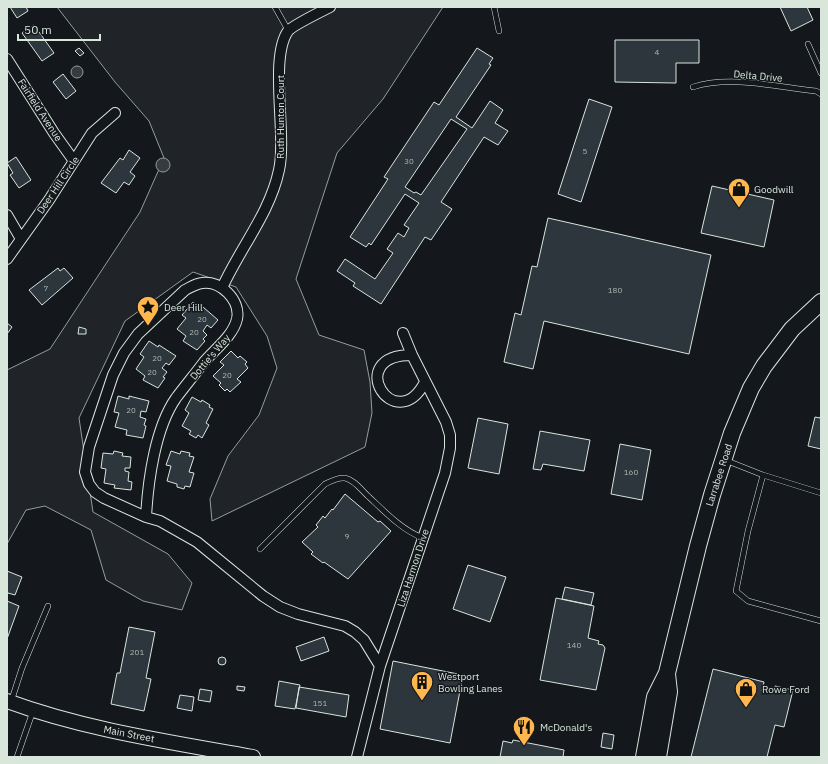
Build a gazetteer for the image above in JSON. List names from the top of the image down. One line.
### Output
{"streets":{"main road":["Larrabee Road","Main Street"],"street":["Fairfield Avenue","Ruth Hunton Court","Deer Hill Circle","Dottie's Way","Liza Harmon Drive"],"lane":["Delta Drive"]},"crossings":[["Fairfield Avenue","Deer Hill Circle"],["Ruth Hunton Court","Dottie's Way"]],"places":{"shop":["Goodwill","Rowe Ford"],"place":["Deer Hill"],"building":["Westport Bowling Lanes"],"restaurant":["McDonald's"]},"house_numbers":["4","5","30","7","180","20","20","20","20","20","20","160","9","140","201","151"],"scale_bar":"50 m"}
